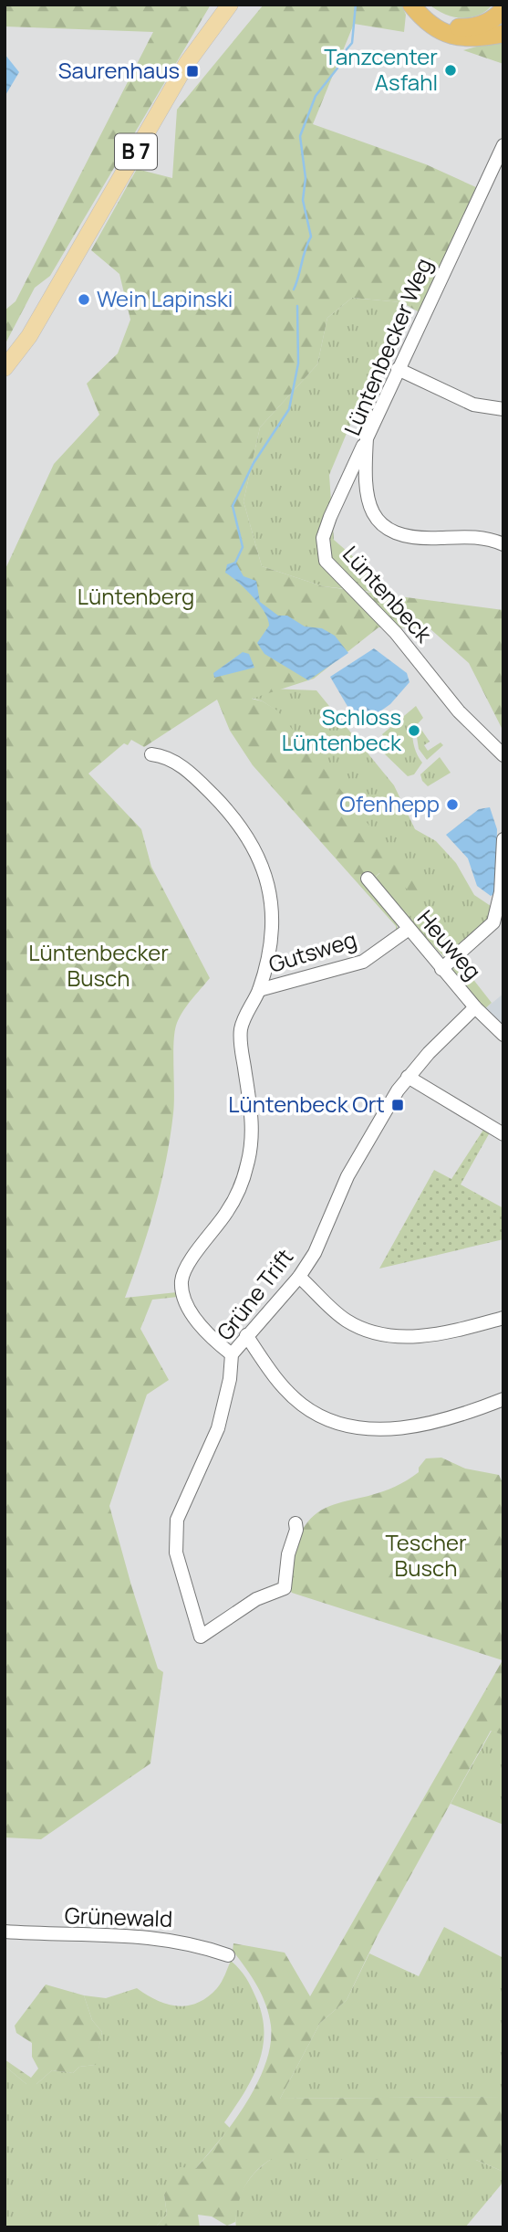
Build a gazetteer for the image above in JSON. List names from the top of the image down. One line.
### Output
{"streets":{"main road":["B 7"],"street":["Lüntenbecker Weg","Lüntenbeck","Heuweg","Gutsweg","Grüne Trift","Grünewald"]},"crossings":[["Lüntenbecker Weg","Lüntenbeck"],["Heuweg","Gutsweg"],["Heuweg","Grüne Trift"]],"parks":["Lüntenberg","Lüntenbecker Busch","Tescher Busch"],"places":{"other":["Tanzcenter Asfahl","Wein Lapinski","Schloss Lüntenbeck","Ofenhepp"],"transit":["Saurenhaus","Lüntenbeck Ort"]}}
